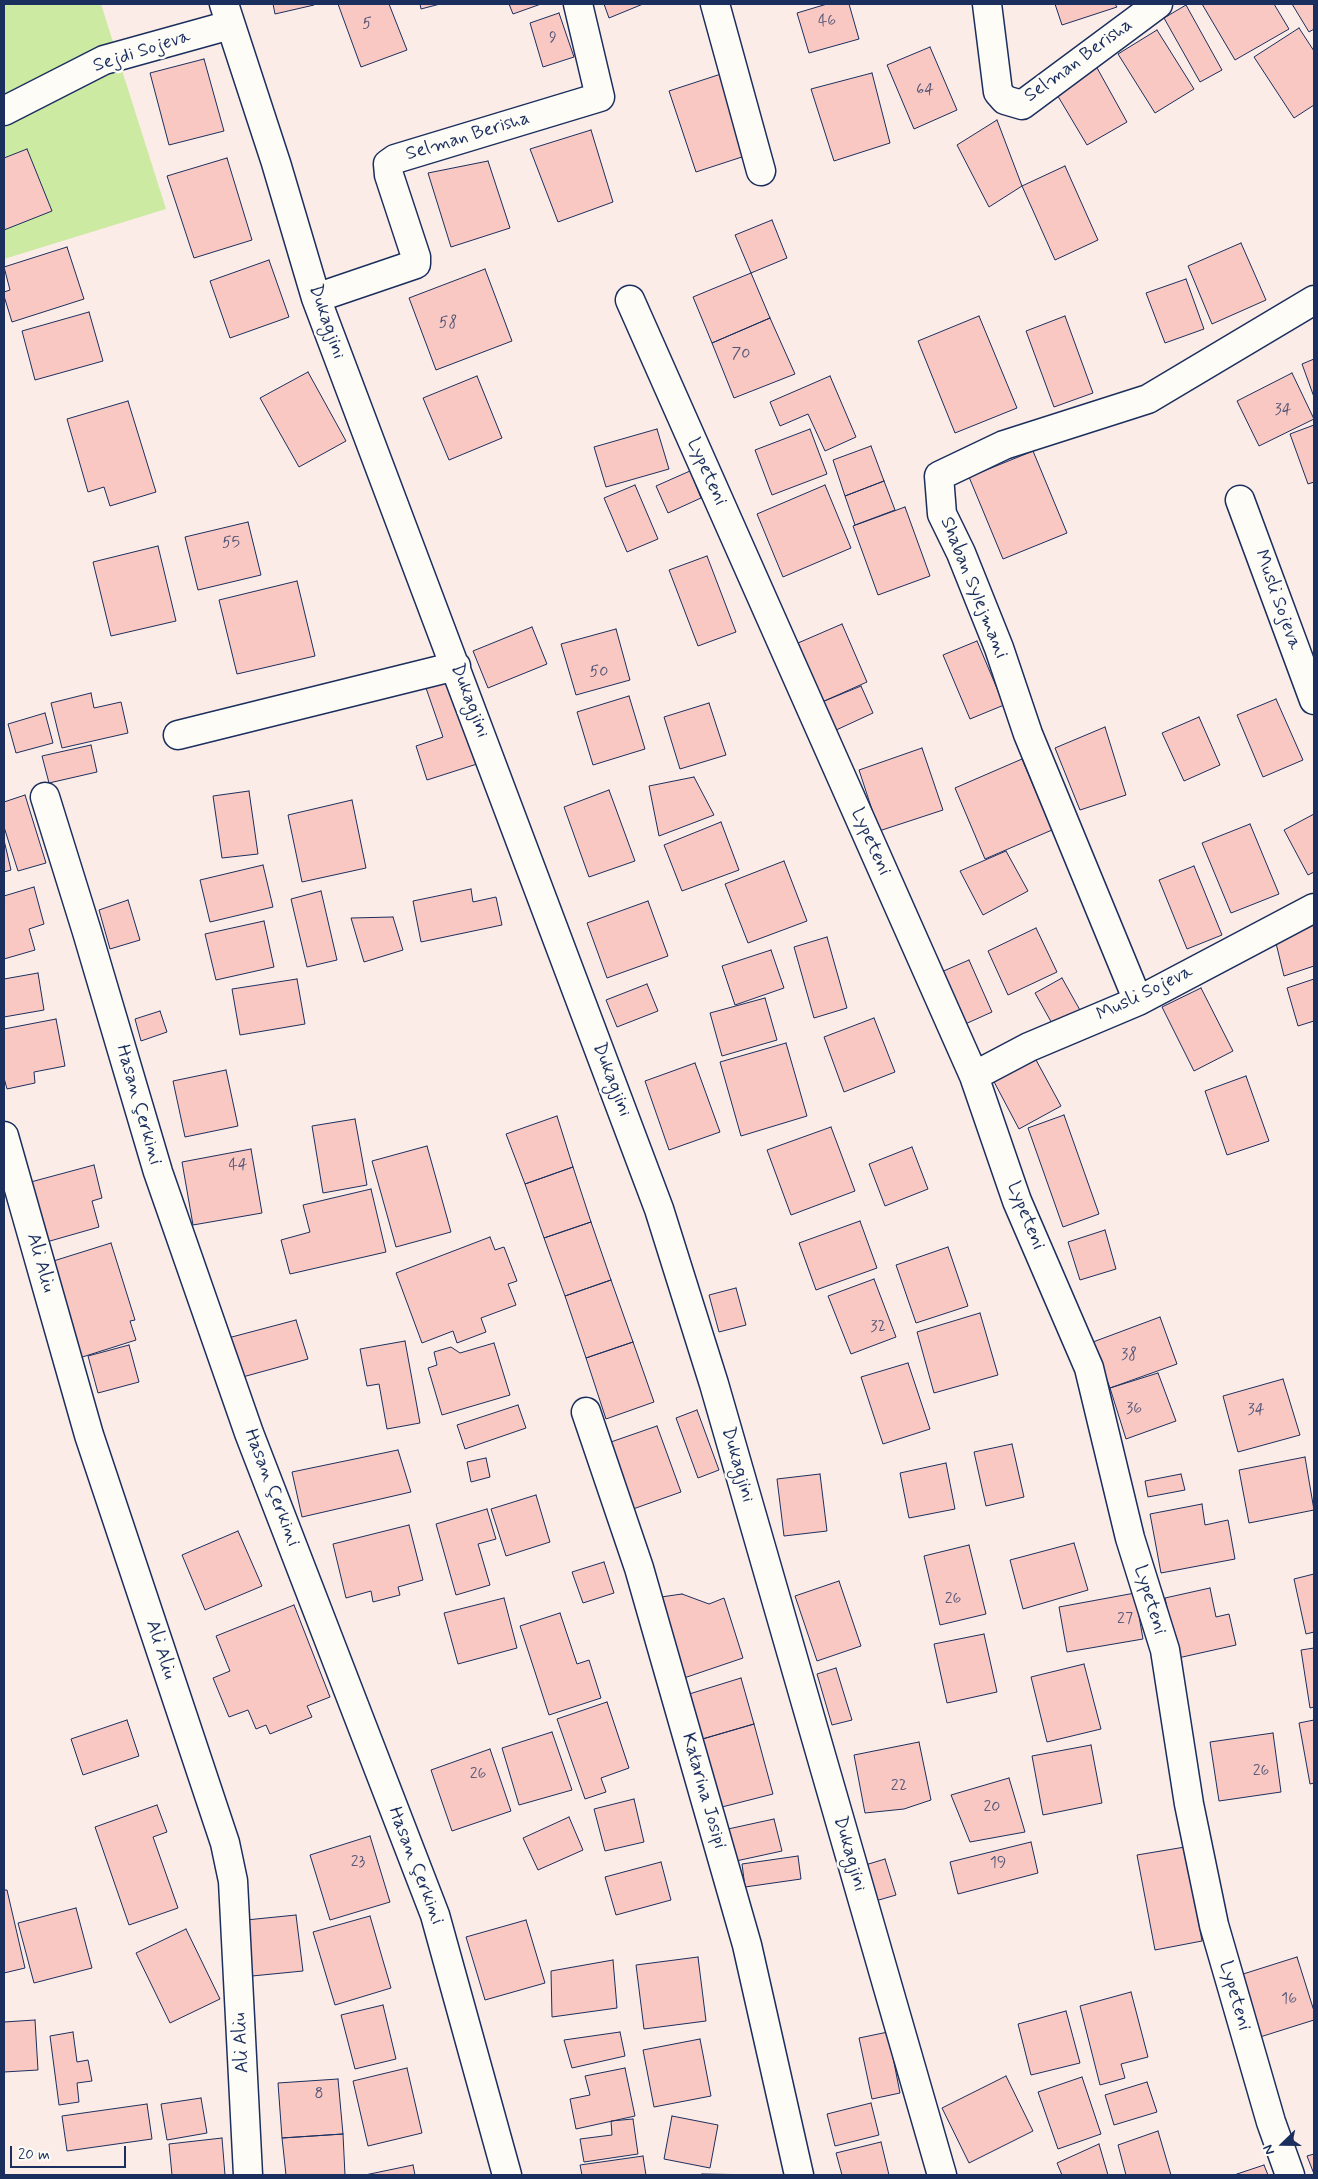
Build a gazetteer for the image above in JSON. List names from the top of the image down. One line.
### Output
{"streets":{"street":["Sejdi Sojeva","Selman Berisha","Dukagjini","Lypeteni","Shaban Sylejmani","Musli Sojeva","Hasan Çerkini","Ali Aliu","Katarina Josipi"]},"crossings":[["Sejdi Sojeva","Dukagjini"],["Selman Berisha","Dukagjini"],["Lypeteni","Musli Sojeva"],["Shaban Sylejmani","Musli Sojeva"]],"house_numbers":["46","5","9","64","58","70","34","55","50","44","32","38","36","34","26","27","26","26","22","20","23","19","16","8"],"scale_bar":"20 m","north":"left"}
